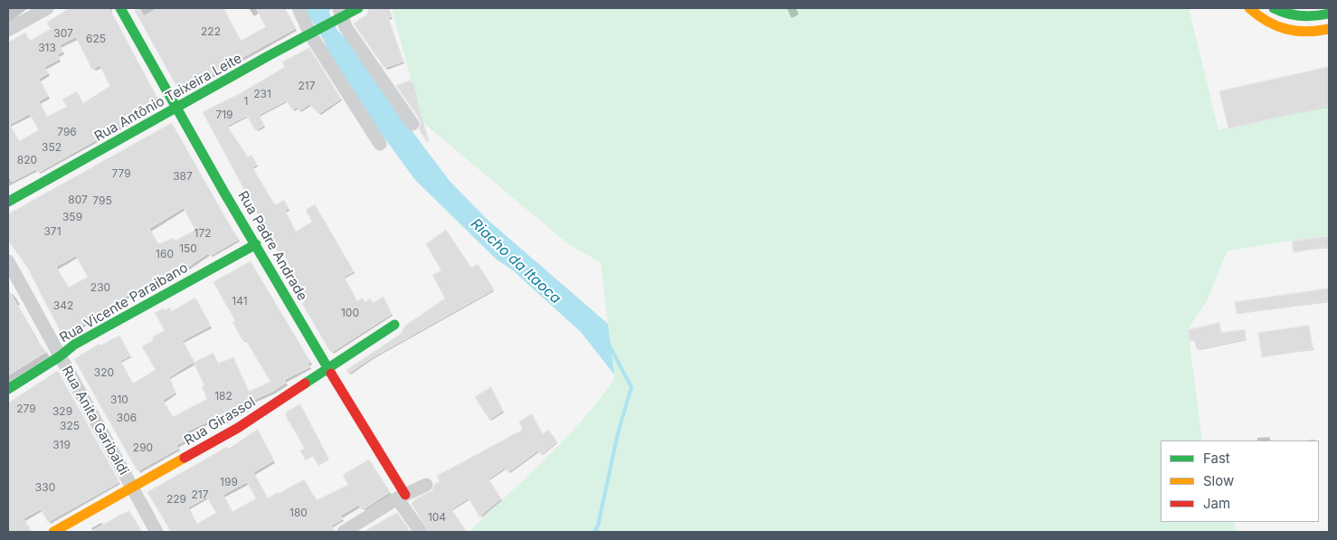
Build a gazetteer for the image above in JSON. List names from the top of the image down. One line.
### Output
{"streets":{"street":["Rua Antônio Teixeira Leite","Rua Padre Andrade","Rua Vicente Paraibano","Rua Anita Garibaldi","Rua Girassol"]},"crossings":[["Rua Antônio Teixeira Leite","Rua Padre Andrade"],["Rua Padre Andrade","Rua Vicente Paraibano"],["Rua Padre Andrade","Rua Girassol"],["Rua Vicente Paraibano","Rua Anita Garibaldi"],["Rua Anita Garibaldi","Rua Girassol"]],"water":["Riacho da Itaoca"],"house_numbers":["222","307","625","313","217","231","1","719","796","352","820","779","387","807","795","359","371","172","150","160","230","141","342","100","320","182","310","279","329","306","325","319","290","199","330","217","229","180","104"],"legend":["Fast","Slow","Jam"]}
